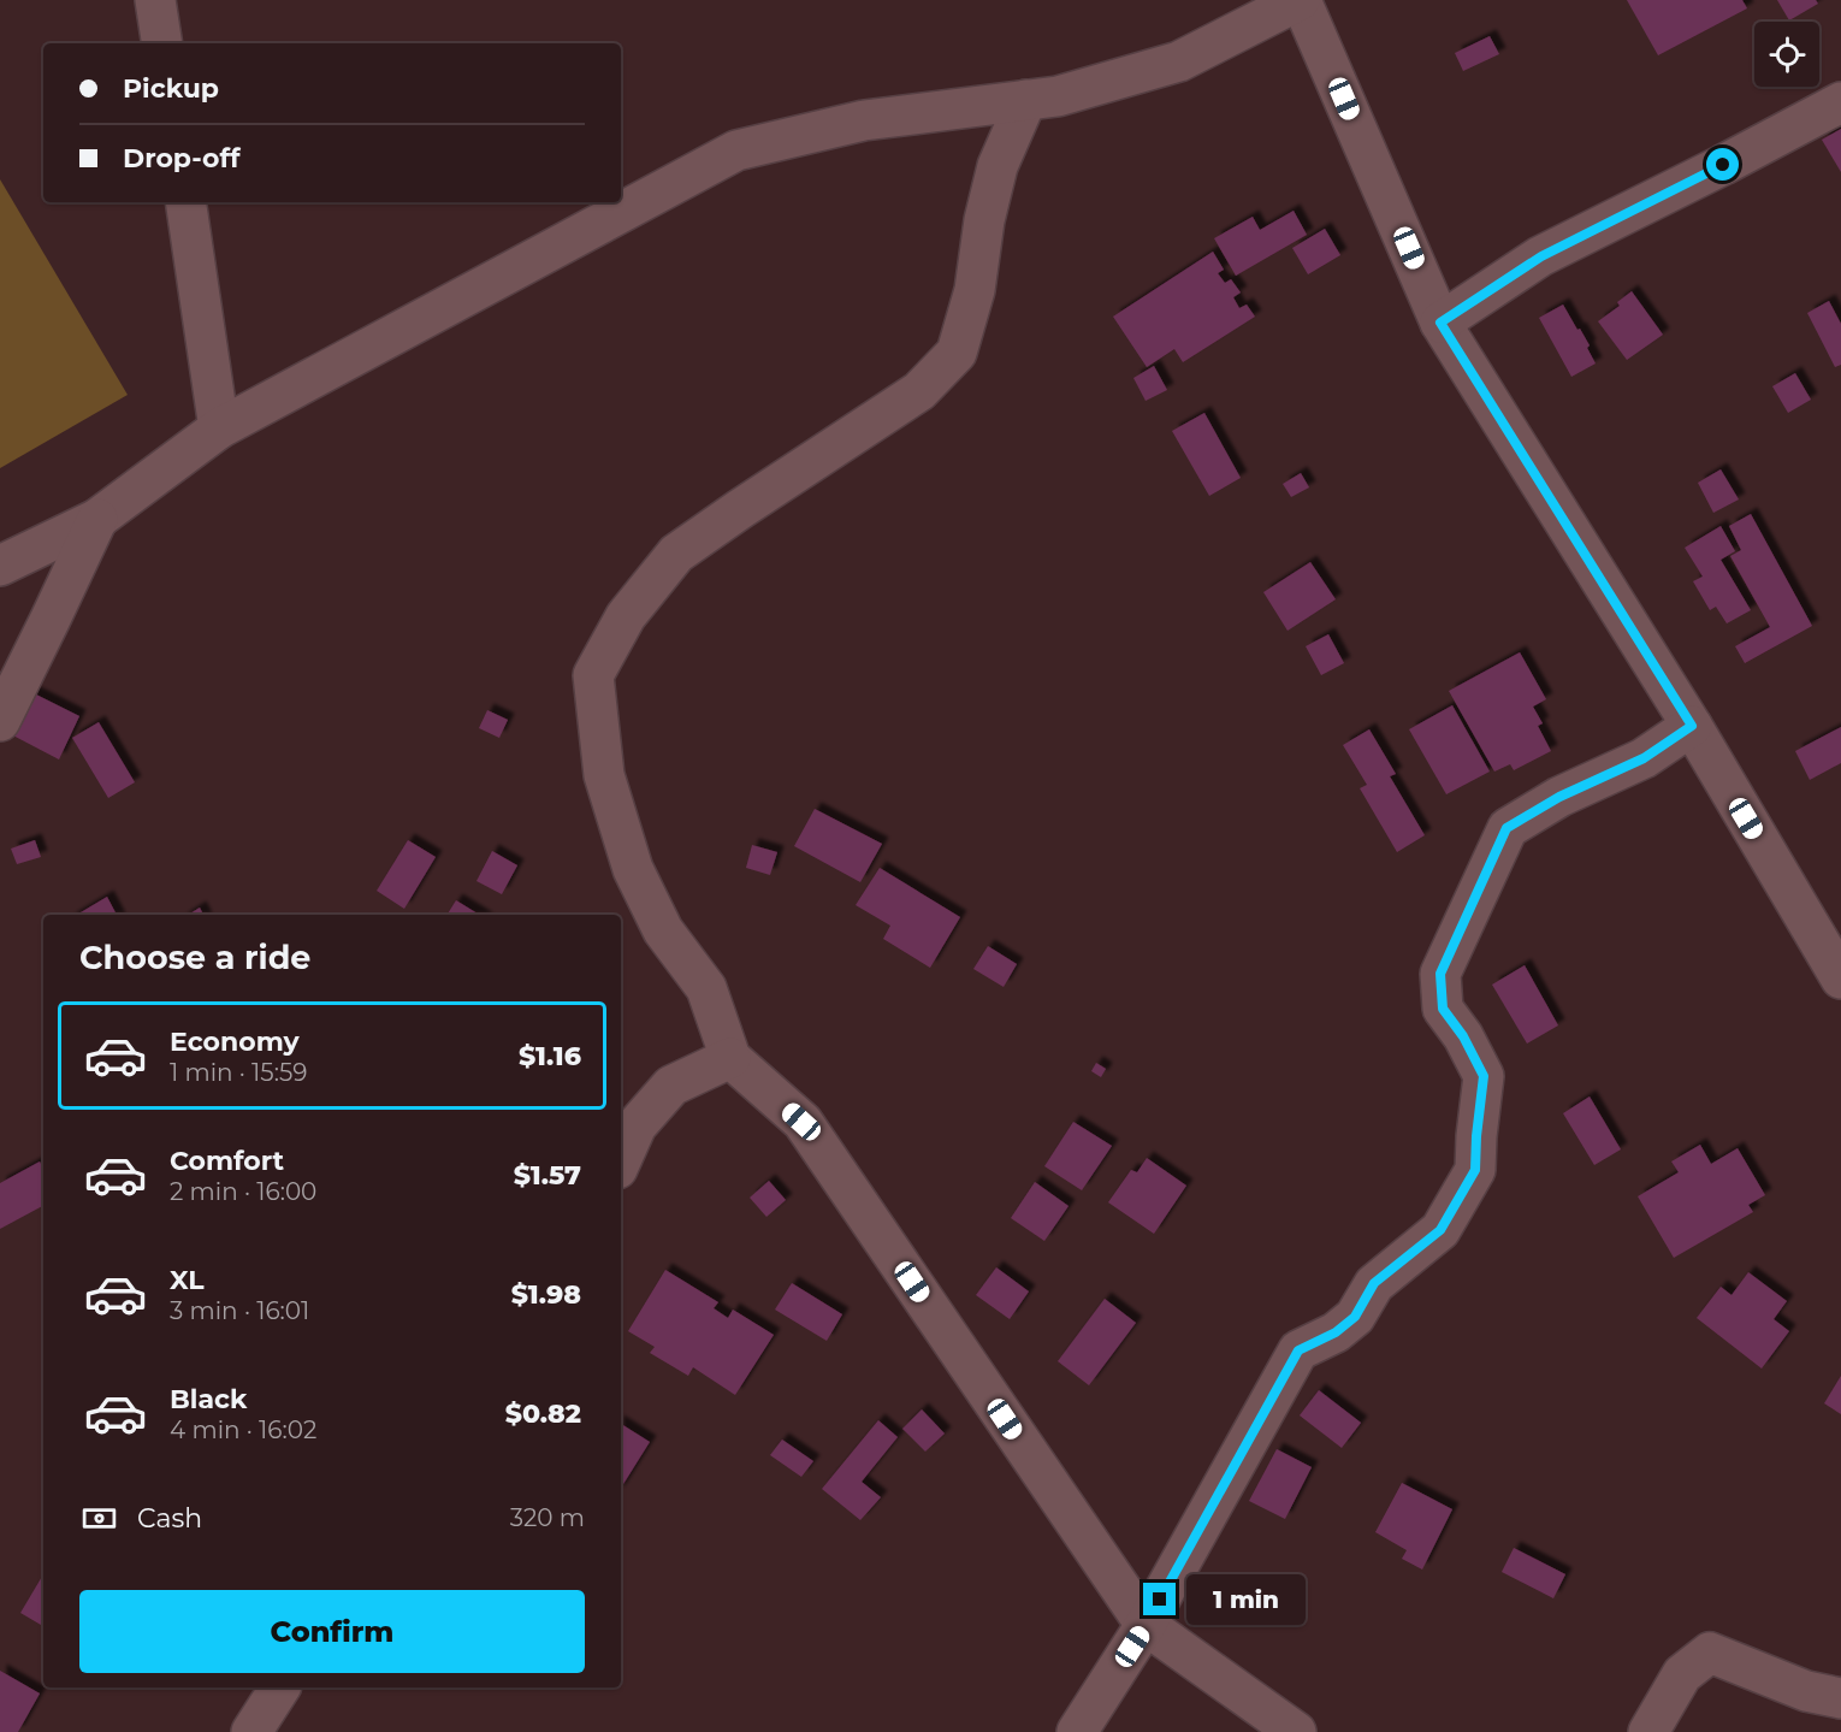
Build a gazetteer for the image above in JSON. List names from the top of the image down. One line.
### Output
{"page":{"banner":["Pickup","Drop-off"],"heading":"Choose a ride","list":[{"name":"Economy","note":"1 min · 15:59","value":"$1.16"},{"name":"Comfort","note":"2 min · 16:00","value":"$1.57"},{"name":"XL","note":"3 min · 16:01","value":"$1.98"},{"name":"Black","note":"4 min · 16:02","value":"$0.82"}],"pay":["Cash","320 m"],"bubble":"1 min","buttons":"Confirm"}}
